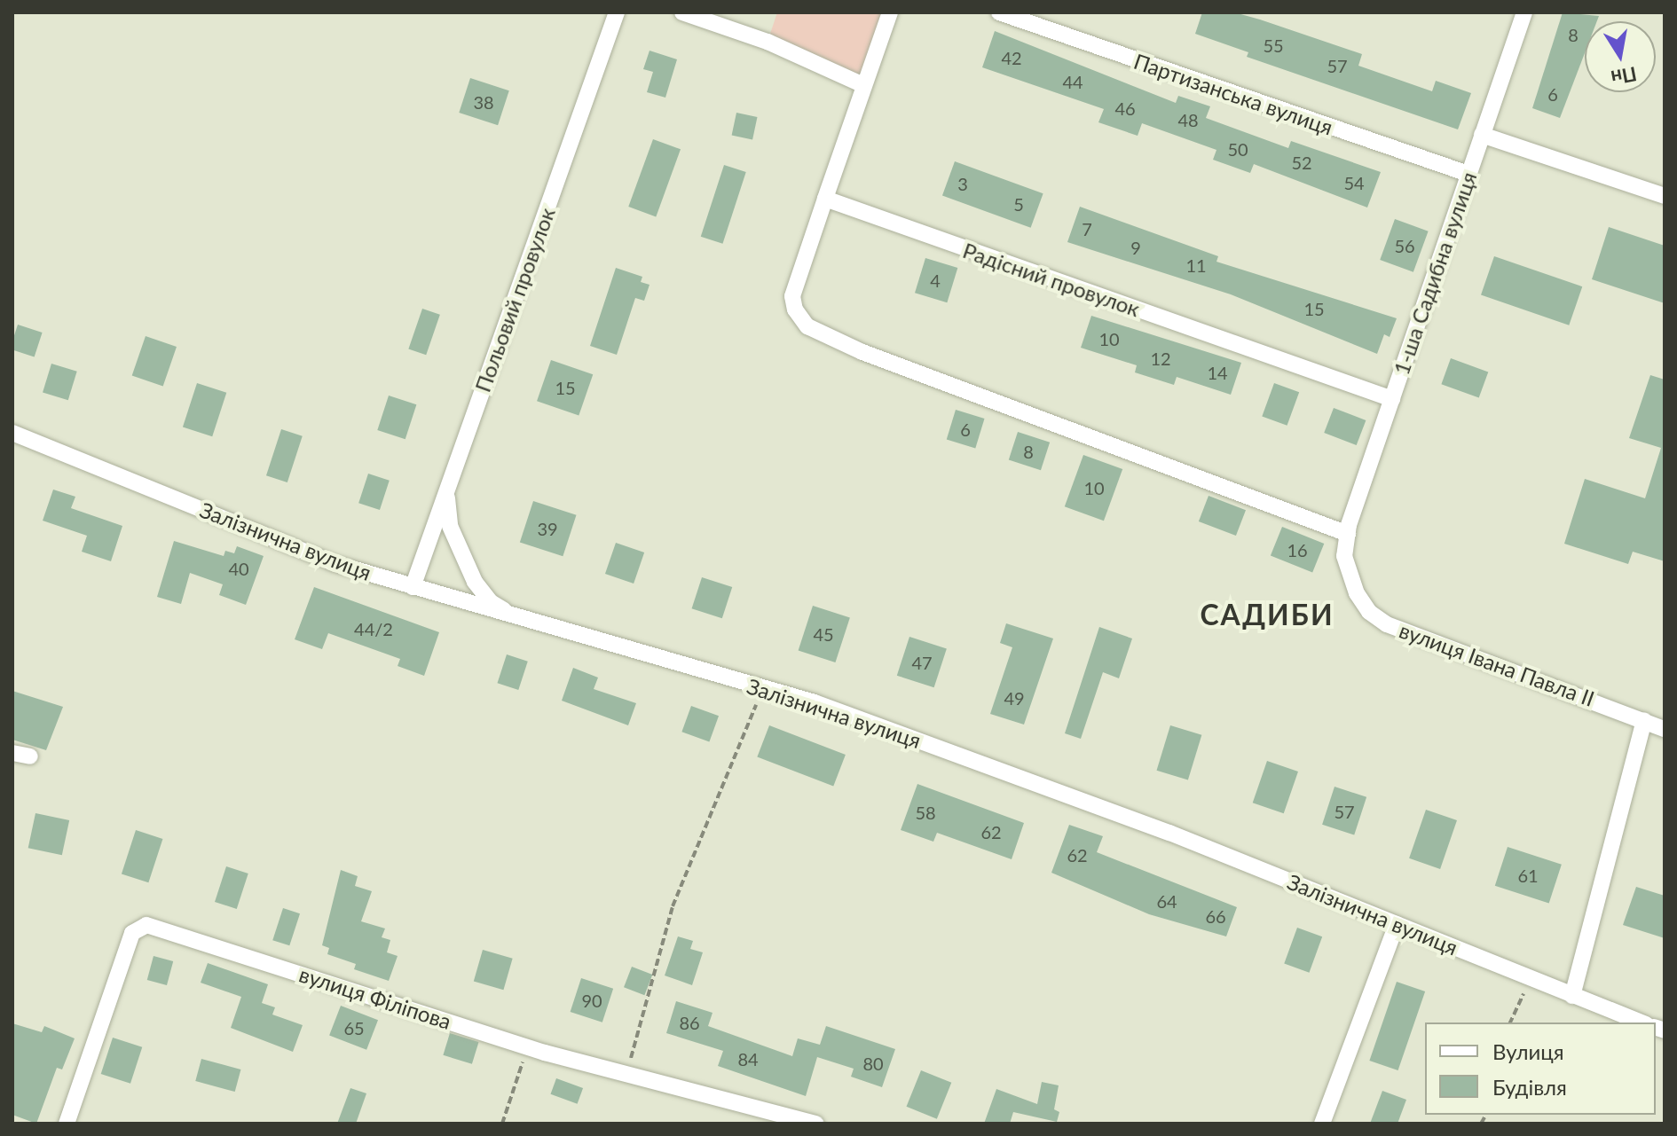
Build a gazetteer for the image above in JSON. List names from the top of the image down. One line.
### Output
{"streets":{"street":["Партизанська вулиця","1-ша Садибна вулиця","Радісний провулок","Польовий провулок","Залізнична вулиця","вулиця Івана Павла II","вулиця Філіпова"]},"crossings":[["Партизанська вулиця","1-ша Садибна вулиця"],["1-ша Садибна вулиця","Радісний провулок"],["1-ша Садибна вулиця","вулиця Івана Павла II"],["Польовий провулок","Залізнична вулиця"]],"districts":["САДИБИ"],"house_numbers":["8","55","42","57","44","6","38","46","48","50","52","54","3","5","7","56","9","11","4","15","10","12","14","15","6","8","10","39","16","40","44/2","45","47","49","57","58","62","62","61","64","66","90","86","65","84","80"],"legend":["Вулиця","Будівля"],"north":"bottom"}
